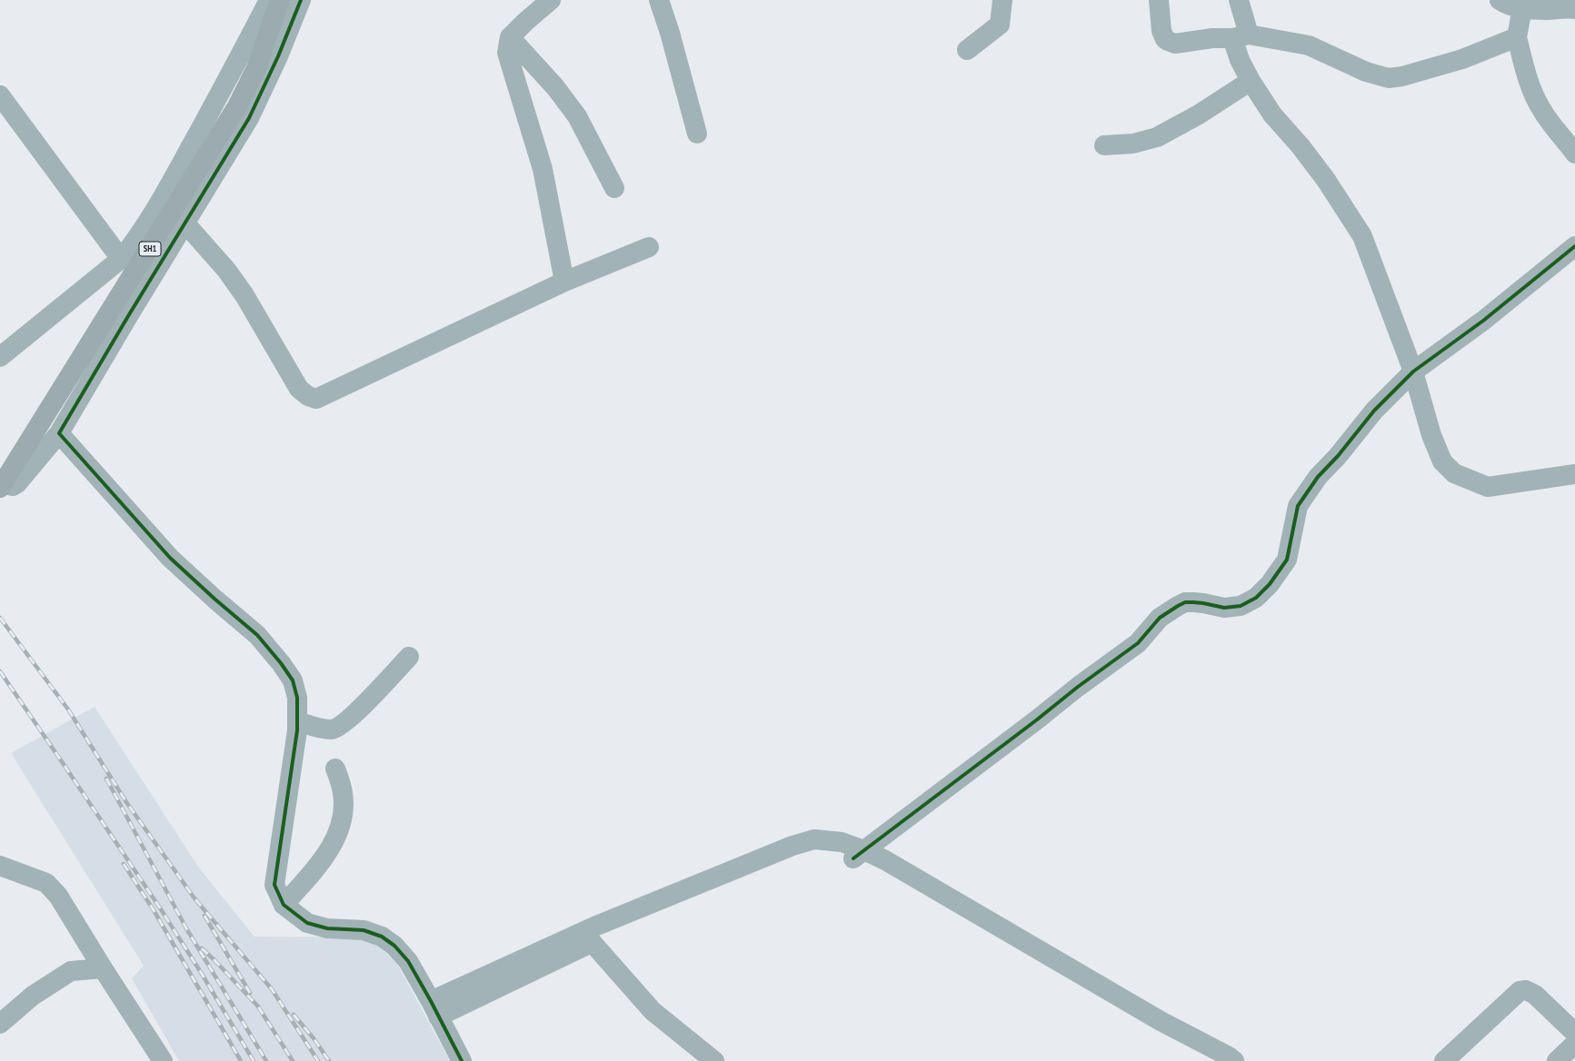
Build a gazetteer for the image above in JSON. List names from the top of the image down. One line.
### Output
{"streets":{"main road":["SH1"]}}
